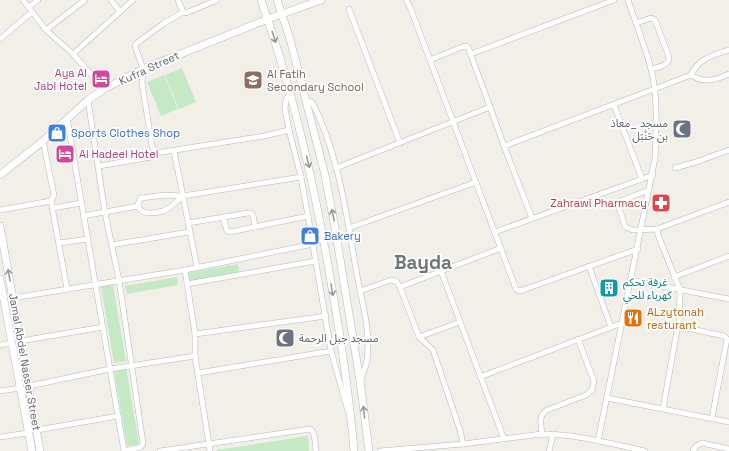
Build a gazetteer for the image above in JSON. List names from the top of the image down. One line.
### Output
{"streets":{"street":["Kufra Street","Jamal Abdel Nasser Street"]},"districts":["Bayda"],"places":{"hotel":["Aya Al Jabl Hotel","Al Hadeel Hotel"],"school or university":["Al Fatih Secondary School"],"mosque":["مسجد _معاذ بن حَنْبَل","مسجد جبل الرحمة"],"shop":["Sports Clothes Shop","Bakery"],"pharmacy":["Zahrawi Pharmacy"],"building":["غرفة تحكم كهرباء للحي"],"restaurant":["ALzytonah resturant"]}}
